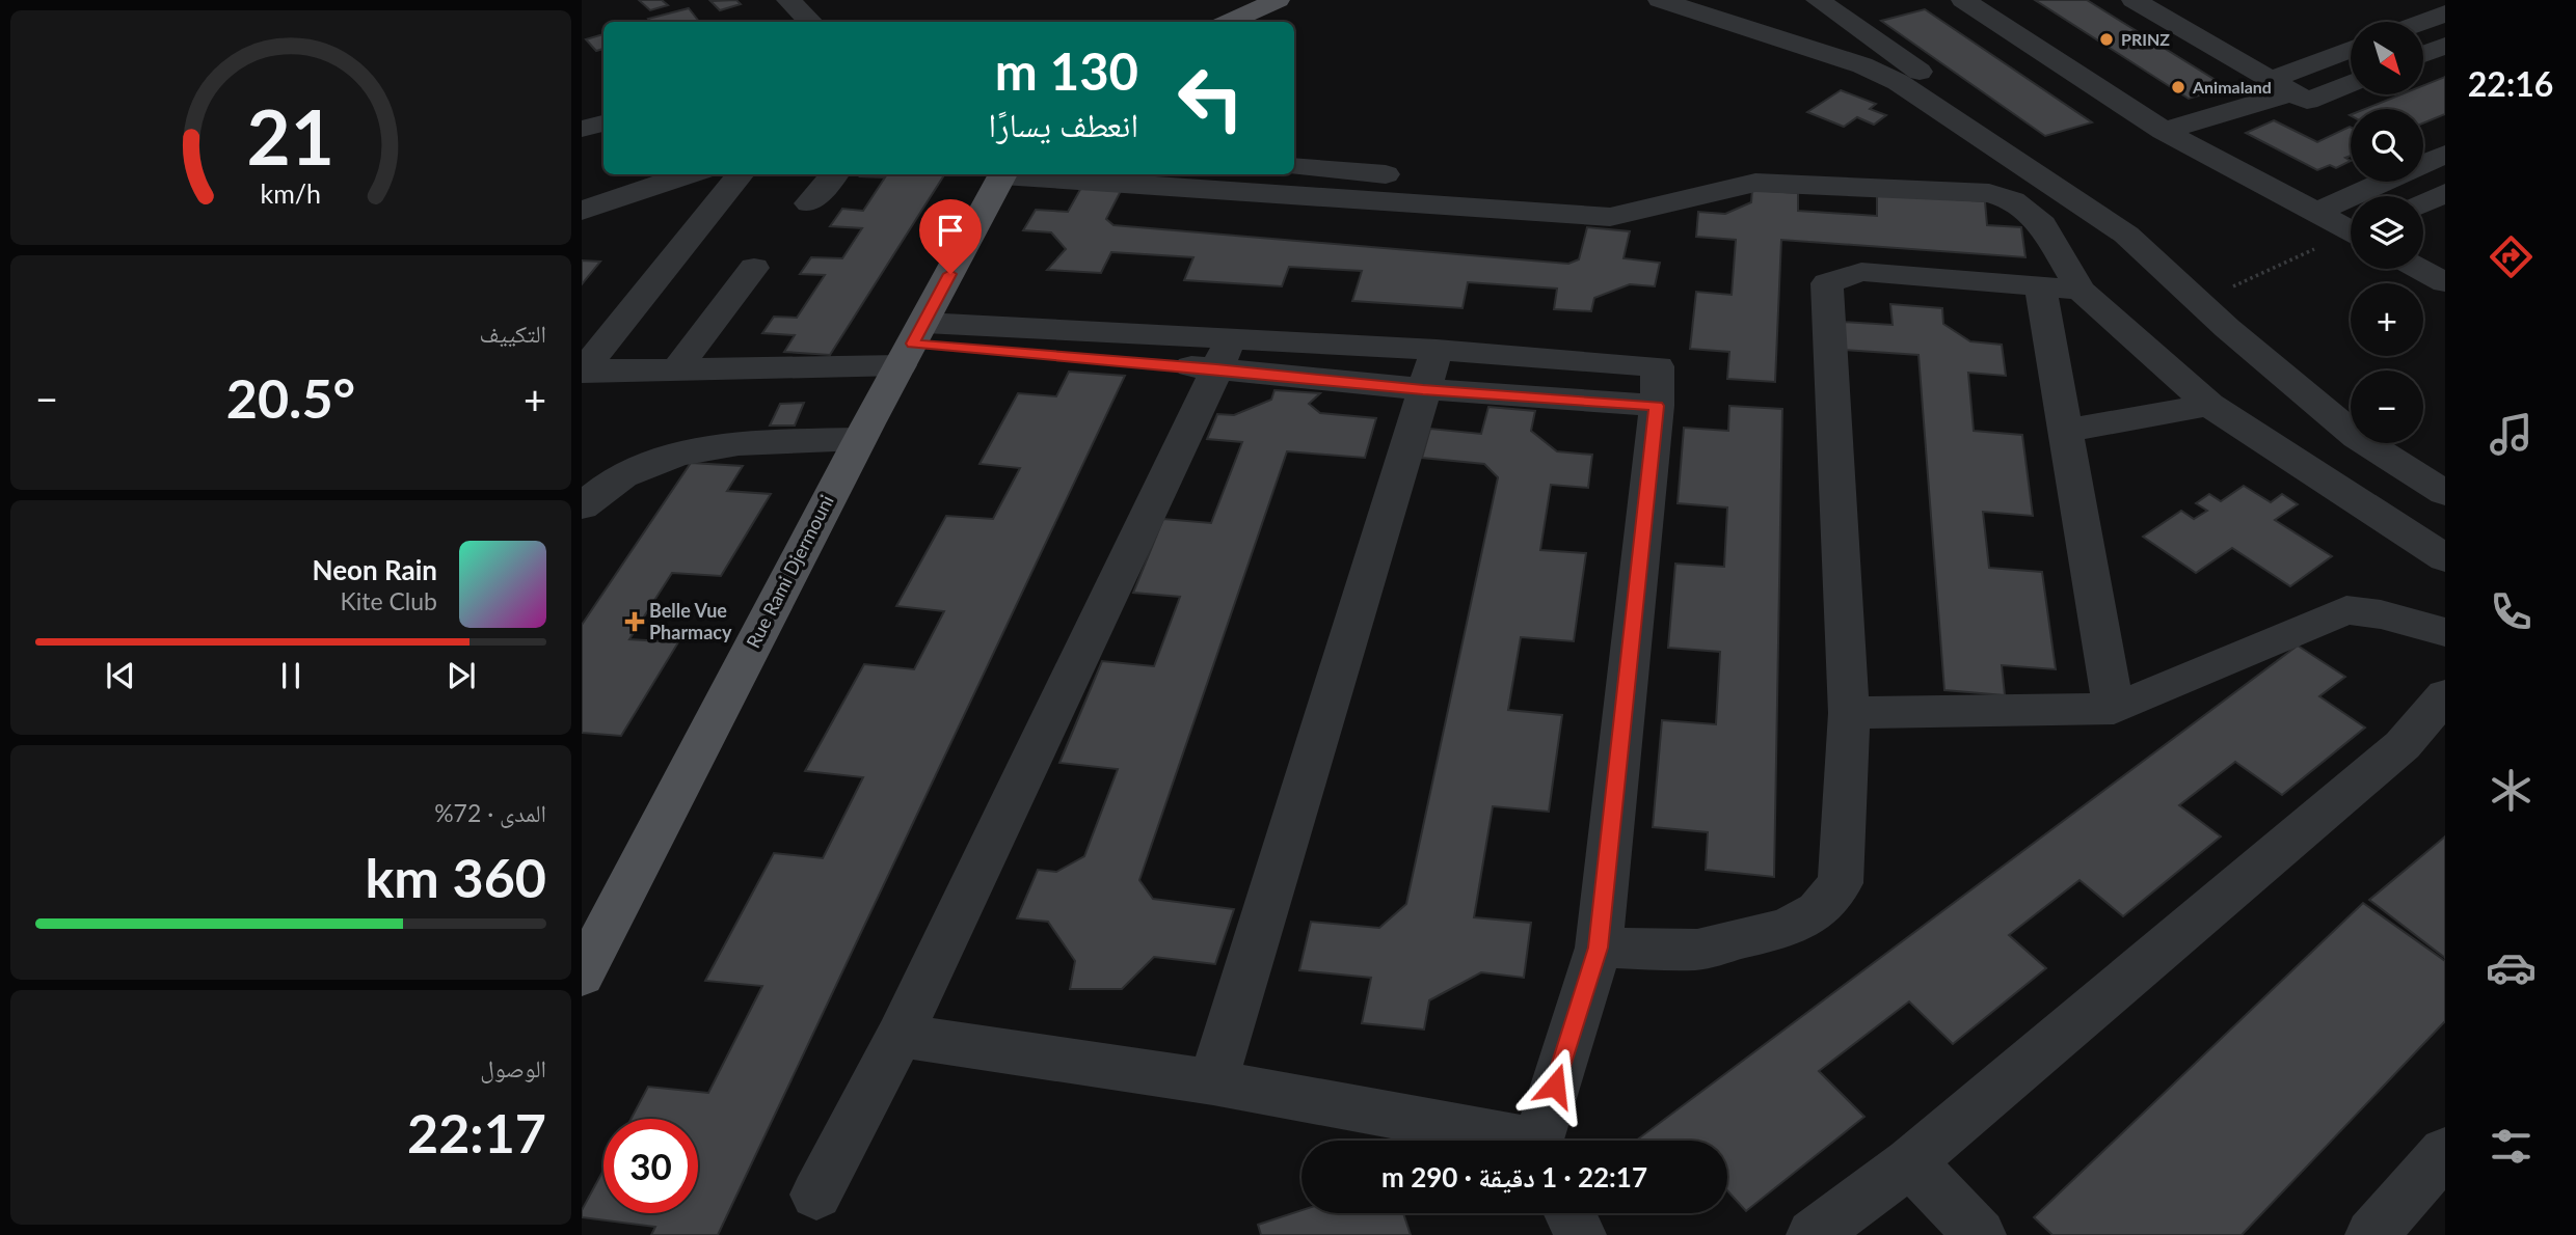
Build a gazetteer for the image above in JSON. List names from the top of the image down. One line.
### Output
{"streets":{"main road":["Rue Rami Djermouni"]},"places":{"other":["PRINZ","Animaland"],"health":["Belle Vue Pharmacy"]},"north":"bottom right","page":{"tabs":"22:16","map_buttons":["+","−"],"turn":["130 m","انعطف يسارًا"],"tile":["التكييف",["المدى · 72%","360 km"],["الوصول","22:17"]],"heat":["−","20.5°","+"],"song":["Neon Rain","Kite Club"],"limit":"30","trip":"22:17 · 1 دقيقة · 290 m","gauge":["21","km/h"]}}
